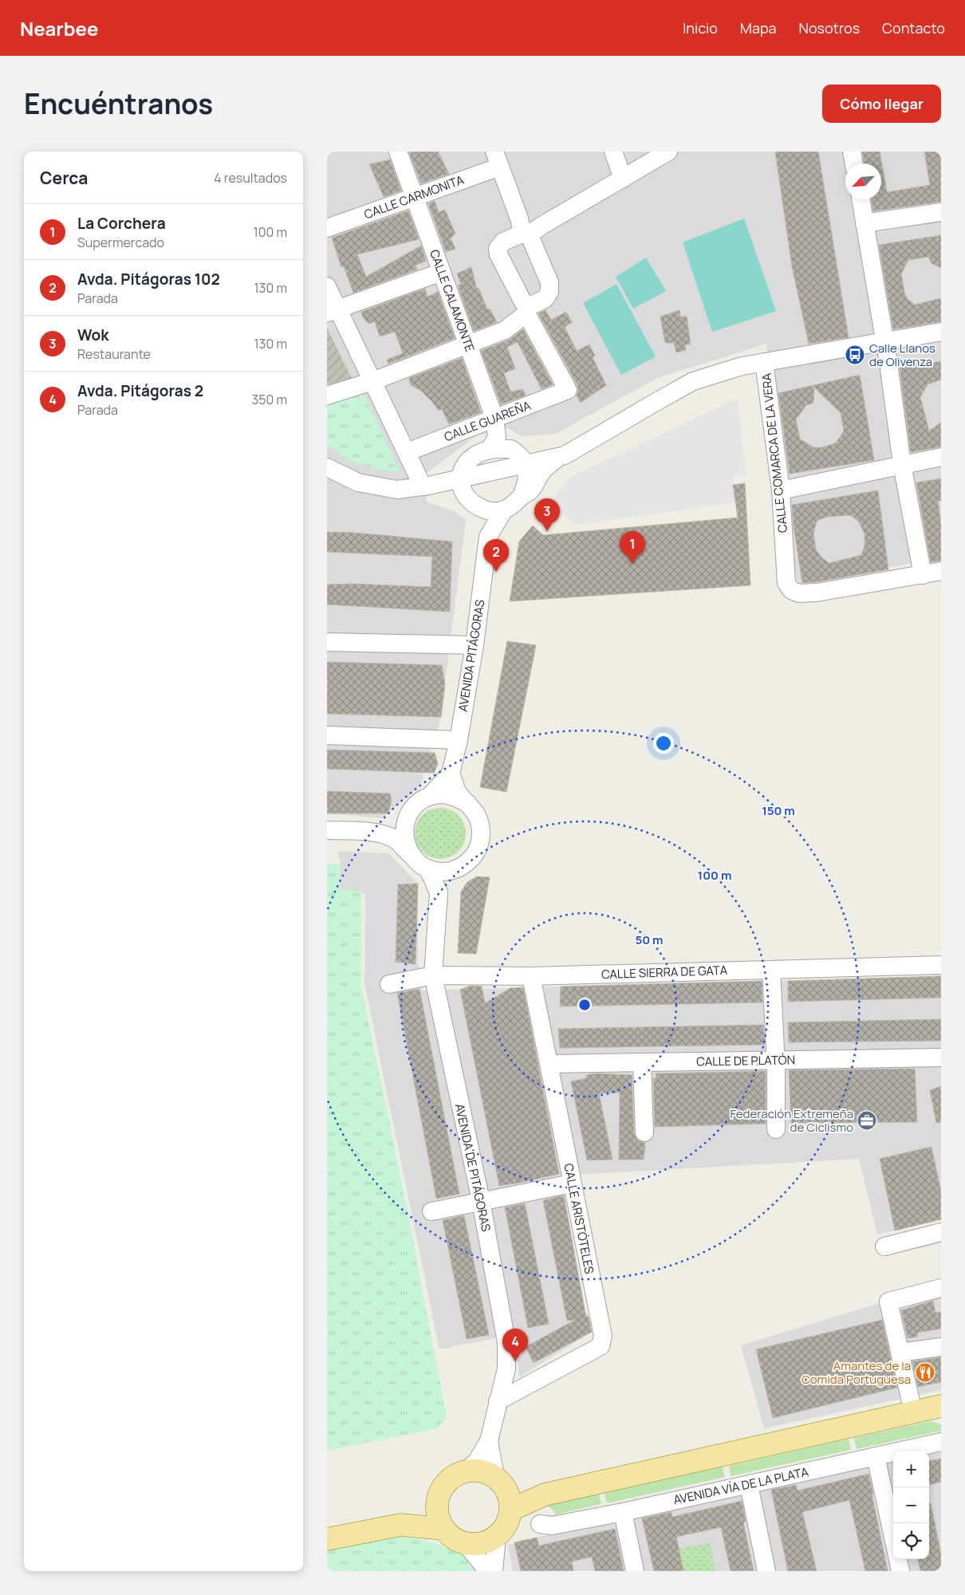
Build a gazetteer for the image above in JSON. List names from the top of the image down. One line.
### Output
{"streets":{"street":["CALLE CARMONITA","CALLE CALAMONTE","CALLE GUAREÑA","CALLE COMARCA DE LA VERA","AVENIDA PITÁGORAS","CALLE SIERRA DE GATA","CALLE DE PLATÓN","AVENIDA DE PITÁGORAS","CALLE ARISTÓTELES","AVENIDA VÍA DE LA PLATA"]},"crossings":[["CALLE CARMONITA","CALLE CALAMONTE"],["CALLE CALAMONTE","CALLE GUAREÑA"],["AVENIDA PITÁGORAS","AVENIDA DE PITÁGORAS"],["CALLE SIERRA DE GATA","AVENIDA DE PITÁGORAS"],["CALLE SIERRA DE GATA","CALLE ARISTÓTELES"],["CALLE DE PLATÓN","CALLE ARISTÓTELES"],["AVENIDA DE PITÁGORAS","CALLE ARISTÓTELES"]],"places":{"bus stop":["Calle Llanos de Olivenza"],"office":["Federación Extremeña de Ciclismo"],"restaurant":["Amantes de la Comida Portuguesa"]},"north":"bottom left","page":{"header":"Nearbee","nav":["Inicio","Mapa","Nosotros","Contacto"],"title":"Encuéntranos","buttons":"Cómo llegar","heading":["Cerca","4 resultados"],"list":[{"mark":"1","name":"La Corchera","note":"Supermercado","value":"100 m"},{"mark":"2","name":"Avda. Pitágoras 102","note":"Parada","value":"130 m"},{"mark":"3","name":"Wok","note":"Restaurante","value":"130 m"},{"mark":"4","name":"Avda. Pitágoras 2","note":"Parada","value":"350 m"}],"pins":["3","1","2","4"],"map_buttons":["+","−"]},"rings":["150 m","100 m","50 m"]}
